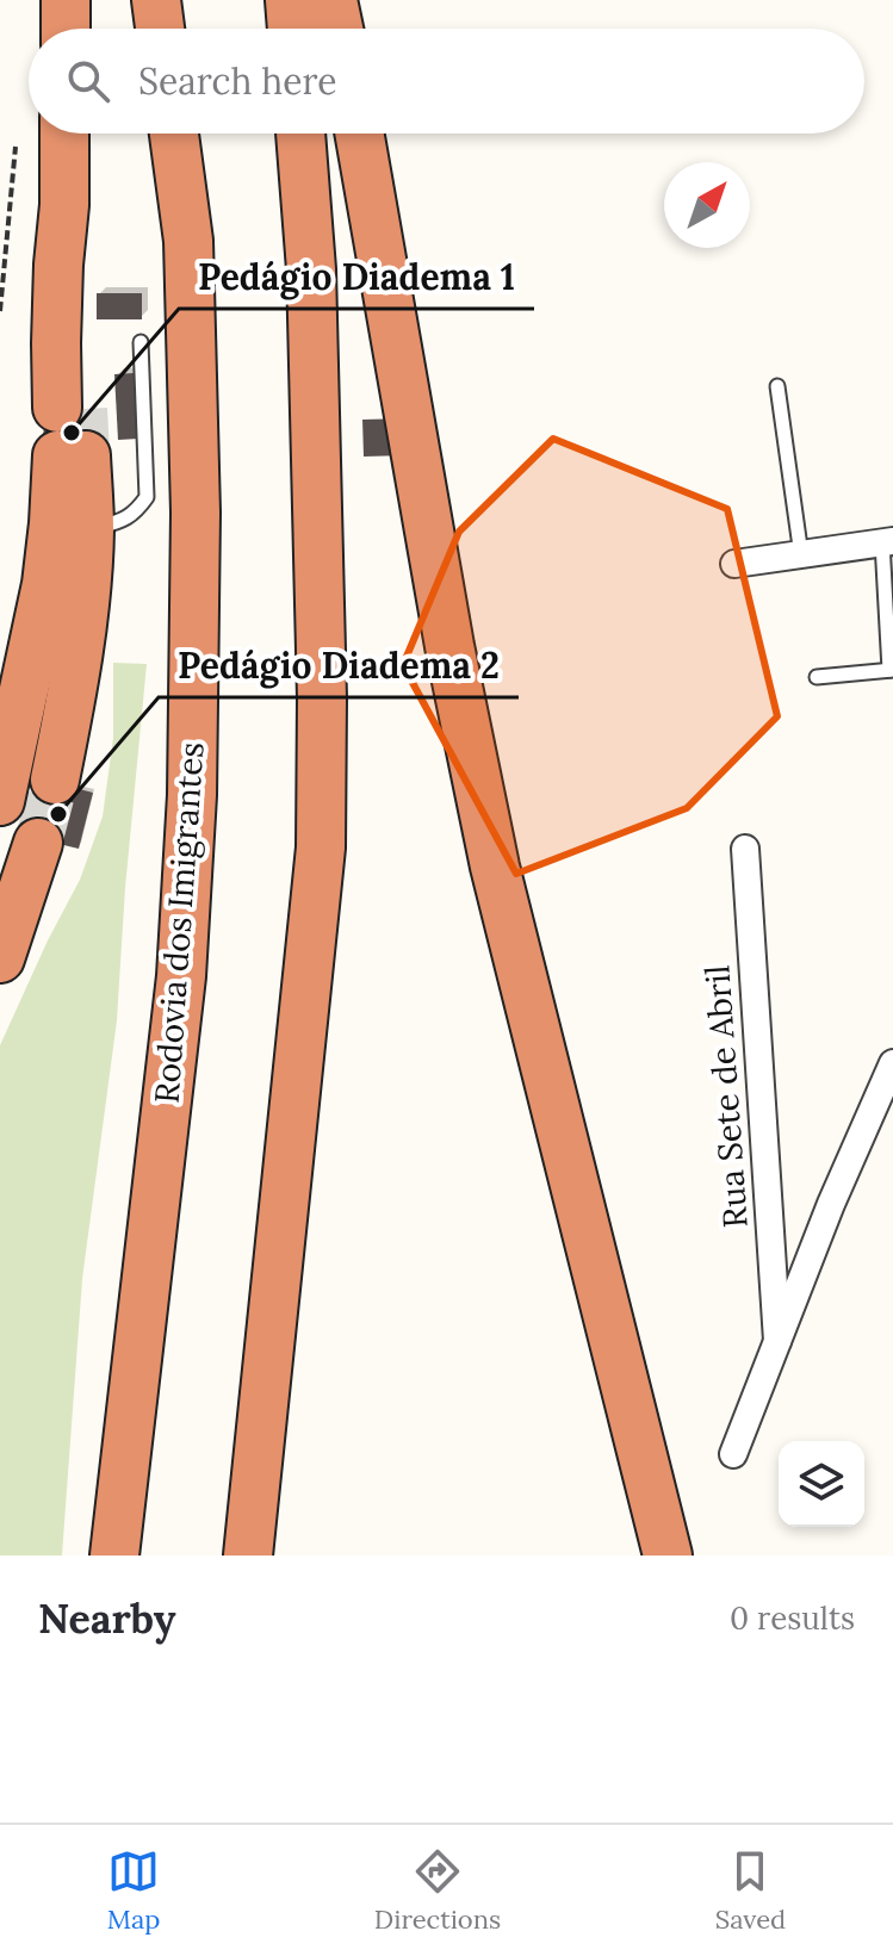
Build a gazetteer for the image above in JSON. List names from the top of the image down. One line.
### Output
{"streets":{"highway":["Rodovia dos Imigrantes"],"street":["Rua Sete de Abril"]},"places":["Pedágio Diadema 1","Pedágio Diadema 2"],"north":"top right","page":{"search":"Search here","heading":["Nearby","0 results"],"nav":["Map","Directions","Saved"]}}
